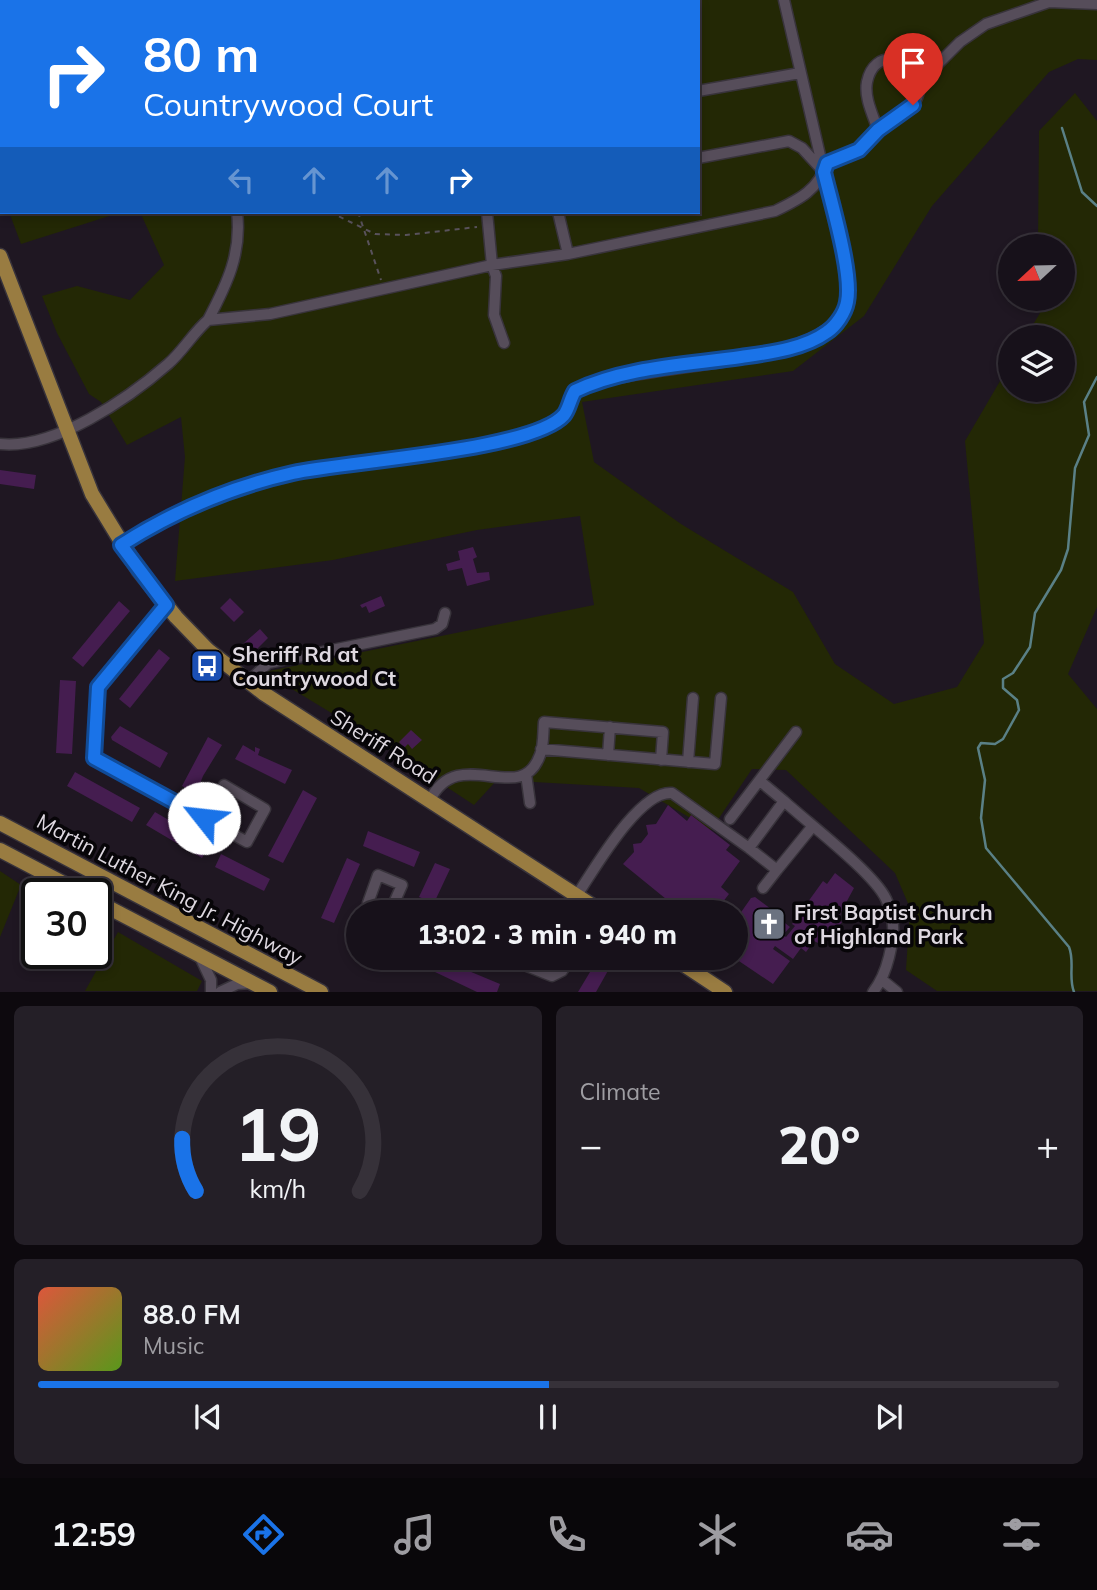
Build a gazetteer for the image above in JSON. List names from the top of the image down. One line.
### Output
{"streets":{"main road":["Sheriff Road","Martin Luther King Jr. Highway"]},"places":{"bus stop":["Sheriff Rd at Countrywood Ct"],"church":["First Baptist Church of Highland Park"]},"north":"left","page":{"turn":["80 m","Countrywood Court"],"limit":"30","trip":"13:02 · 3 min · 940 m","tile":"Climate","heat":["−","20°","+"],"song":["88.0 FM","Music"],"tabs":"12:59","gauge":["19","km/h"]}}
